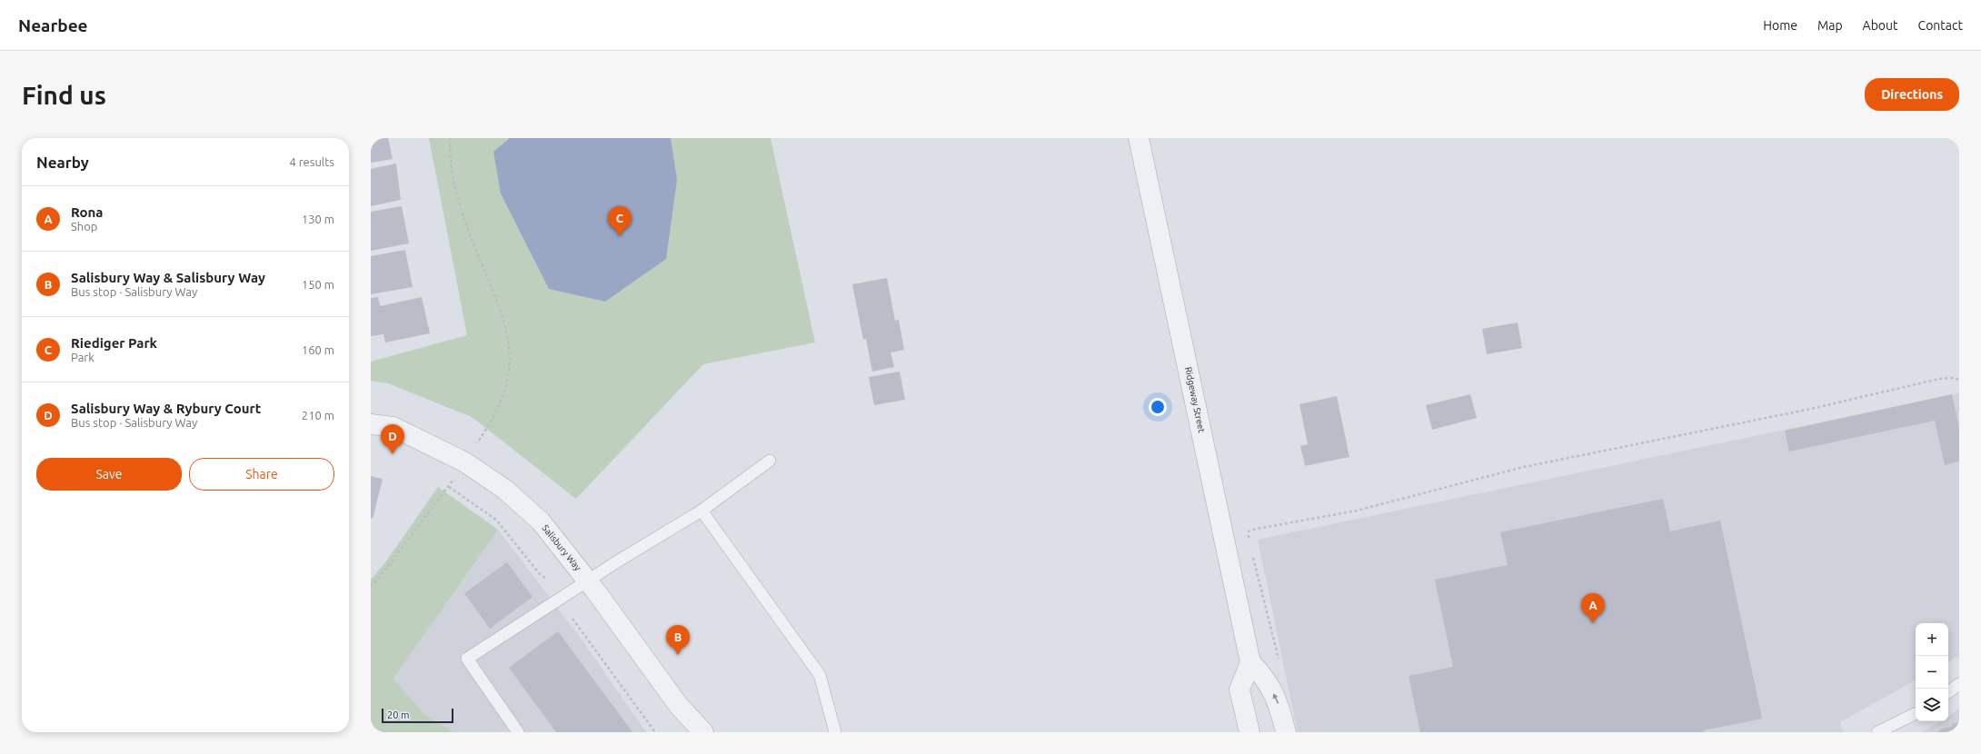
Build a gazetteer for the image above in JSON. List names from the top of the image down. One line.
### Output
{"streets":{"street":["Ridgeway Street","Salisbury Way"]},"scale_bar":"20 m","page":{"header":"Nearbee","nav":["Home","Map","About","Contact"],"buttons":["Directions",["Save","Share"]],"title":"Find us","heading":["Nearby","4 results"],"list":[{"mark":"A","name":"Rona","note":"Shop","value":"130 m"},{"mark":"B","name":"Salisbury Way & Salisbury Way","note":"Bus stop · Salisbury Way","value":"150 m"},{"mark":"C","name":"Riediger Park","note":"Park","value":"160 m"},{"mark":"D","name":"Salisbury Way & Rybury Court","note":"Bus stop · Salisbury Way","value":"210 m"}],"pins":["C","D","A","B"],"map_buttons":["+","−"],"scale":"20 m"}}
